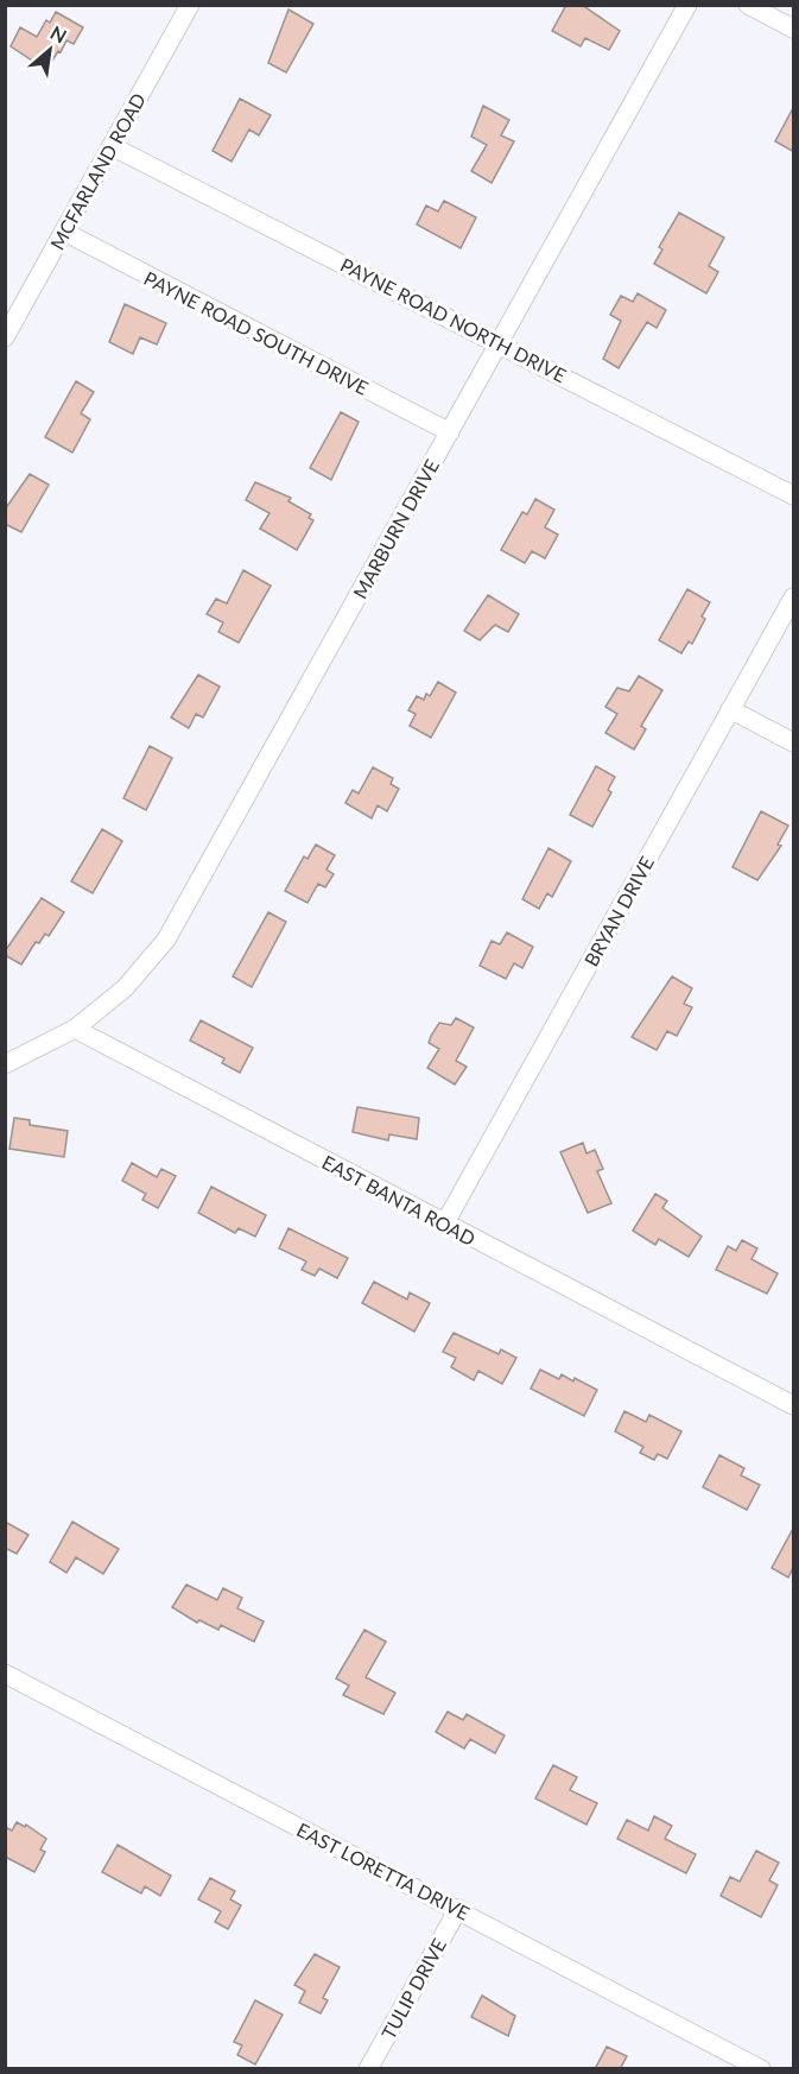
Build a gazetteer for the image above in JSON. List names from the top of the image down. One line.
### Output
{"streets":{"street":["MCFARLAND ROAD","PAYNE ROAD NORTH DRIVE","PAYNE ROAD SOUTH DRIVE","MARBURN DRIVE","BRYAN DRIVE","EAST BANTA ROAD","EAST LORETTA DRIVE","TULIP DRIVE"]},"crossings":[["MCFARLAND ROAD","PAYNE ROAD NORTH DRIVE"],["MCFARLAND ROAD","PAYNE ROAD SOUTH DRIVE"],["PAYNE ROAD NORTH DRIVE","MARBURN DRIVE"],["PAYNE ROAD SOUTH DRIVE","MARBURN DRIVE"],["MARBURN DRIVE","EAST BANTA ROAD"],["BRYAN DRIVE","EAST BANTA ROAD"],["EAST LORETTA DRIVE","TULIP DRIVE"]],"north":"top right"}
